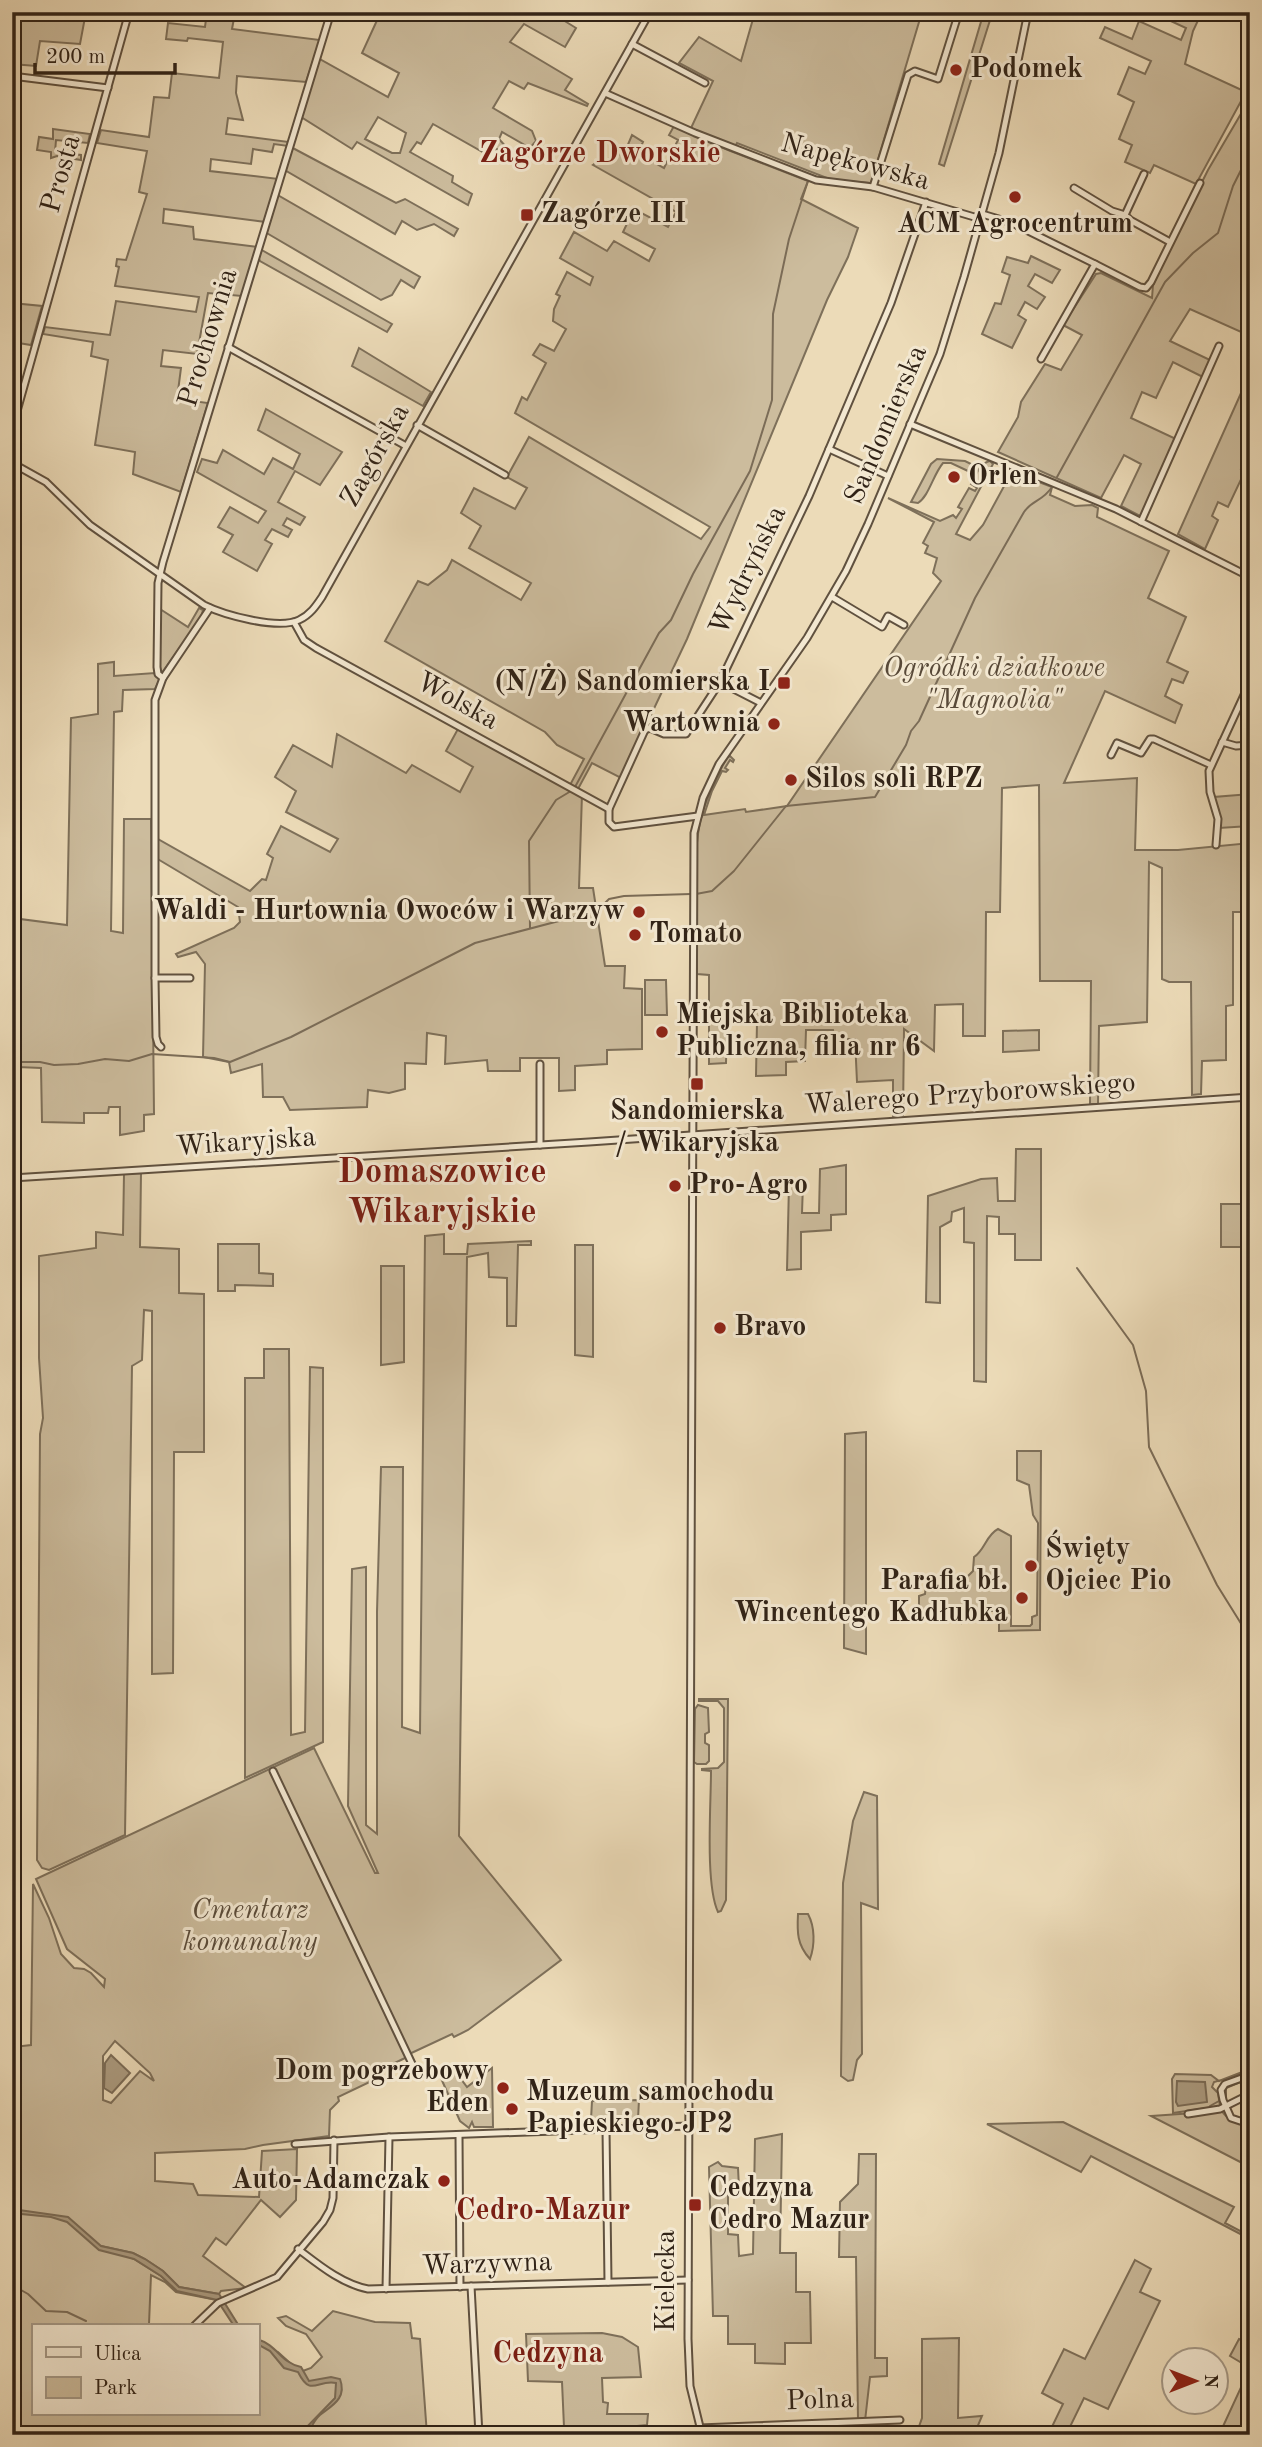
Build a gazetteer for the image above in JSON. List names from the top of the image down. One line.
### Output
{"streets":{"street":["Napękowska","Prosta","Prochownia","Sandomierska","Zagórska","Wydryńska","Wolska","Walerego Przyborowskiego","Wikaryjska","Warzywna","Kielecka","Polna"]},"crossings":[["Napękowska","Sandomierska"],["Napękowska","Zagórska"],["Napękowska","Wydryńska"],["Sandomierska","Walerego Przyborowskiego"],["Sandomierska","Wikaryjska"],["Sandomierska","Kielecka"],["Zagórska","Wolska"],["Wydryńska","Wolska"],["Walerego Przyborowskiego","Wikaryjska"],["Walerego Przyborowskiego","Kielecka"],["Wikaryjska","Kielecka"],["Warzywna","Kielecka"],["Kielecka","Polna"]],"districts":["Zagórze Dworskie","Domaszowice Wikaryjskie","Cedro-Mazur","Cedzyna"],"parks":["Ogródki działkowe \"Magnolia\"","Cmentarz komunalny"],"places":{"other":["Podomek","ACM Agrocentrum","Orlen","Wartownia","Silos soli RPZ","Waldi - Hurtownia Owoców i Warzyw","Tomato","Miejska Biblioteka Publiczna, filia nr 6","Pro-Agro","Bravo","Święty Ojciec Pio","Parafia bł. Wincentego Kadłubka","Dom pogrzebowy Eden","Muzeum samochodu Papieskiego JP2","Auto-Adamczak"],"transit":["Zagórze III","(N/Ż) Sandomierska I","Sandomierska / Wikaryjska","Cedzyna Cedro Mazur"]},"legend":["Ulica","Park"],"scale_bar":"200 m","north":"right"}
